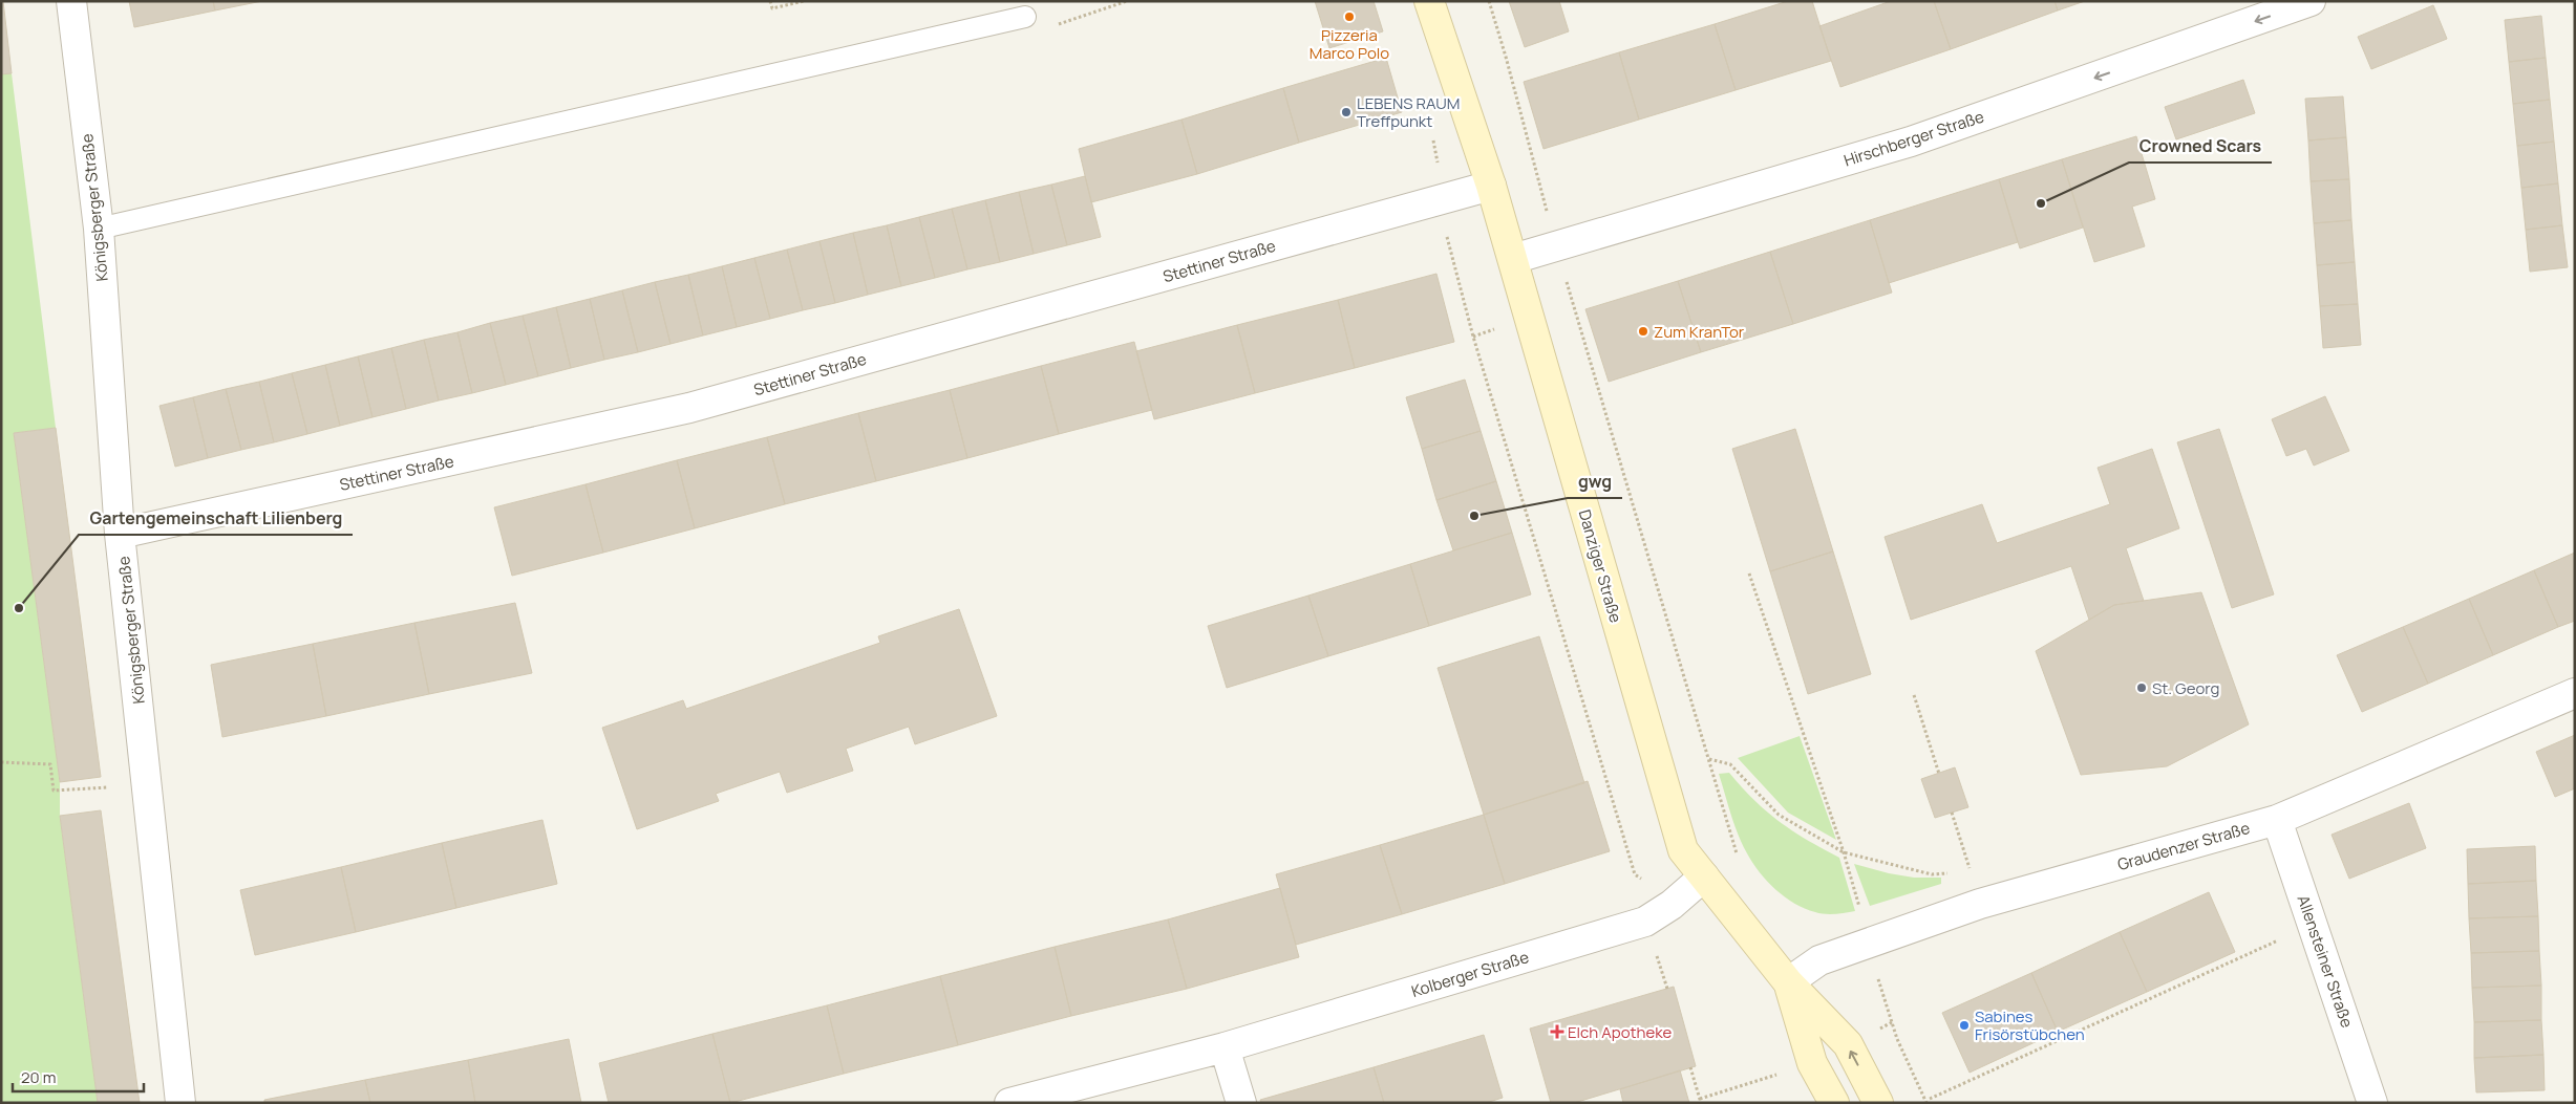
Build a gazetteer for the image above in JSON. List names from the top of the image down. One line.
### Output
{"streets":{"street":["Hirschberger Straße","Königsberger Straße","Stettiner Straße","Danziger Straße","Graudenzer Straße","Allensteiner Straße","Kolberger Straße"]},"crossings":[["Hirschberger Straße","Danziger Straße"],["Königsberger Straße","Stettiner Straße"],["Stettiner Straße","Danziger Straße"],["Danziger Straße","Graudenzer Straße"],["Danziger Straße","Kolberger Straße"],["Graudenzer Straße","Allensteiner Straße"]],"one_way":["Hirschberger Straße"],"places":{"other":["Pizzeria Marco Polo","LEBENS RAUM Treffpunkt","Crowned Scars","Zum KranTor","gwg","Gartengemeinschaft Lilienberg","St. Georg","Sabines Frisörstübchen"],"health":["Elch Apotheke"]},"scale_bar":"20 m"}
